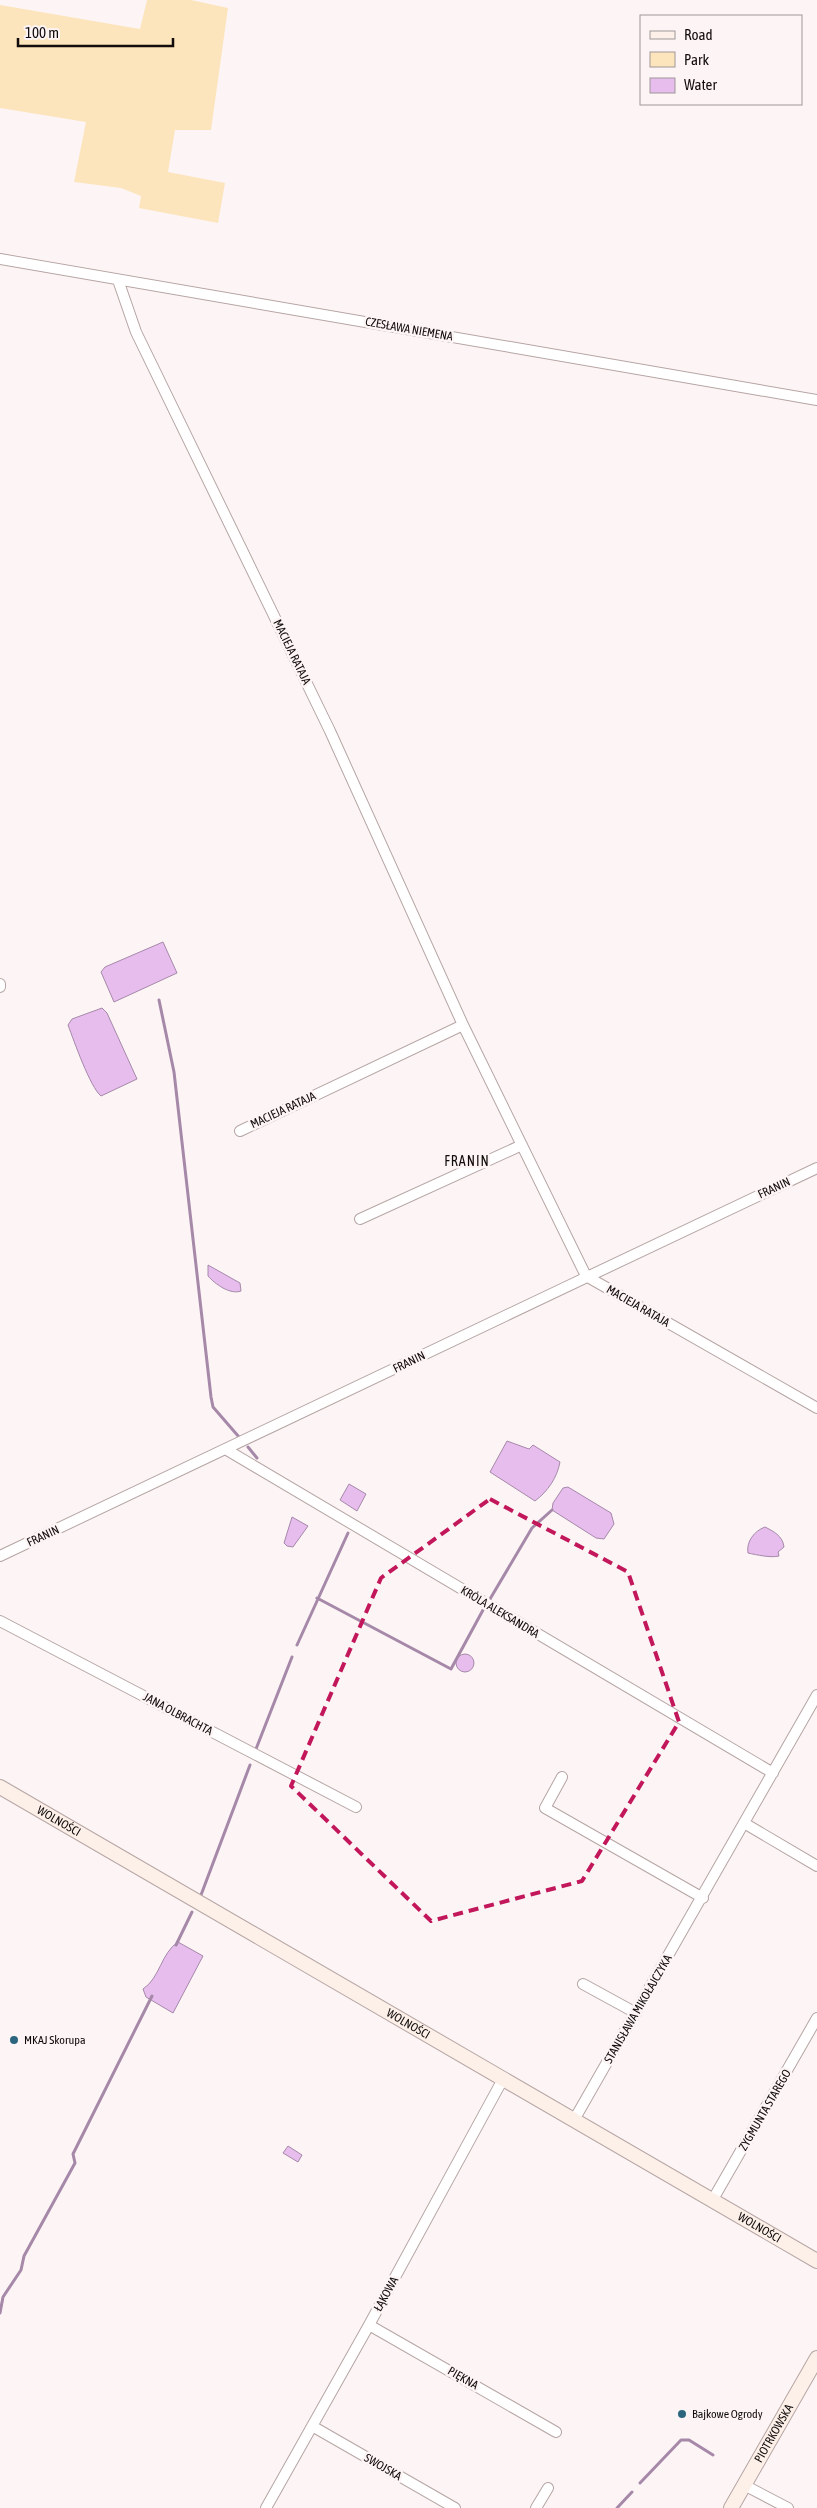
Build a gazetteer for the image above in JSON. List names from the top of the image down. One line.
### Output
{"streets":{"street":["CZESŁAWA NIEMENA","MACIEJA RATAJA","FRANIN","KRÓLA ALEKSANDRA","JANA OLBRACHTA","WOLNOŚCI","STANISŁAWA MIKOŁAJCZYKA","ZYGMUNTA STAREGO","ŁĄKOWA","PIĘKNA","PIOTRKOWSKA","SWOJSKA"]},"crossings":[["CZESŁAWA NIEMENA","MACIEJA RATAJA"],["MACIEJA RATAJA","FRANIN"],["FRANIN","KRÓLA ALEKSANDRA"],["KRÓLA ALEKSANDRA","STANISŁAWA MIKOŁAJCZYKA"],["WOLNOŚCI","STANISŁAWA MIKOŁAJCZYKA"],["WOLNOŚCI","ZYGMUNTA STAREGO"],["WOLNOŚCI","ŁĄKOWA"],["ŁĄKOWA","PIĘKNA"],["ŁĄKOWA","SWOJSKA"]],"districts":["FRANIN"],"places":["MKAJ Skorupa","Bajkowe Ogrody"],"legend":["Road","Park","Water"],"scale_bar":"100 m"}
